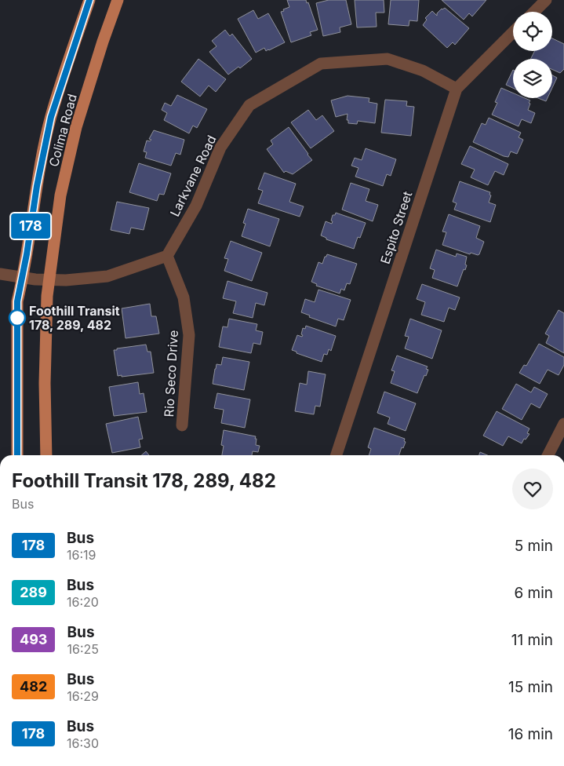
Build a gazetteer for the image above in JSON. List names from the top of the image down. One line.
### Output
{"streets":{"main road":["Colima Road"],"street":["Larkvane Road","Espito Street","Rio Seco Drive"]},"crossings":[["Larkvane Road","Espito Street"],["Larkvane Road","Rio Seco Drive"]],"places":["Foothill Transit 178, 289, 482"],"lines":["bus line 178"],"page":{"on_map":"178","heading":["Foothill Transit 178, 289, 482","Bus"],"list":[{"mark":"178","name":"Bus","note":"16:19","value":"5 min"},{"mark":"289","name":"Bus","note":"16:20","value":"6 min"},{"mark":"493","name":"Bus","note":"16:25","value":"11 min"},{"mark":"482","name":"Bus","note":"16:29","value":"15 min"},{"mark":"178","name":"Bus","note":"16:30","value":"16 min"}]}}
